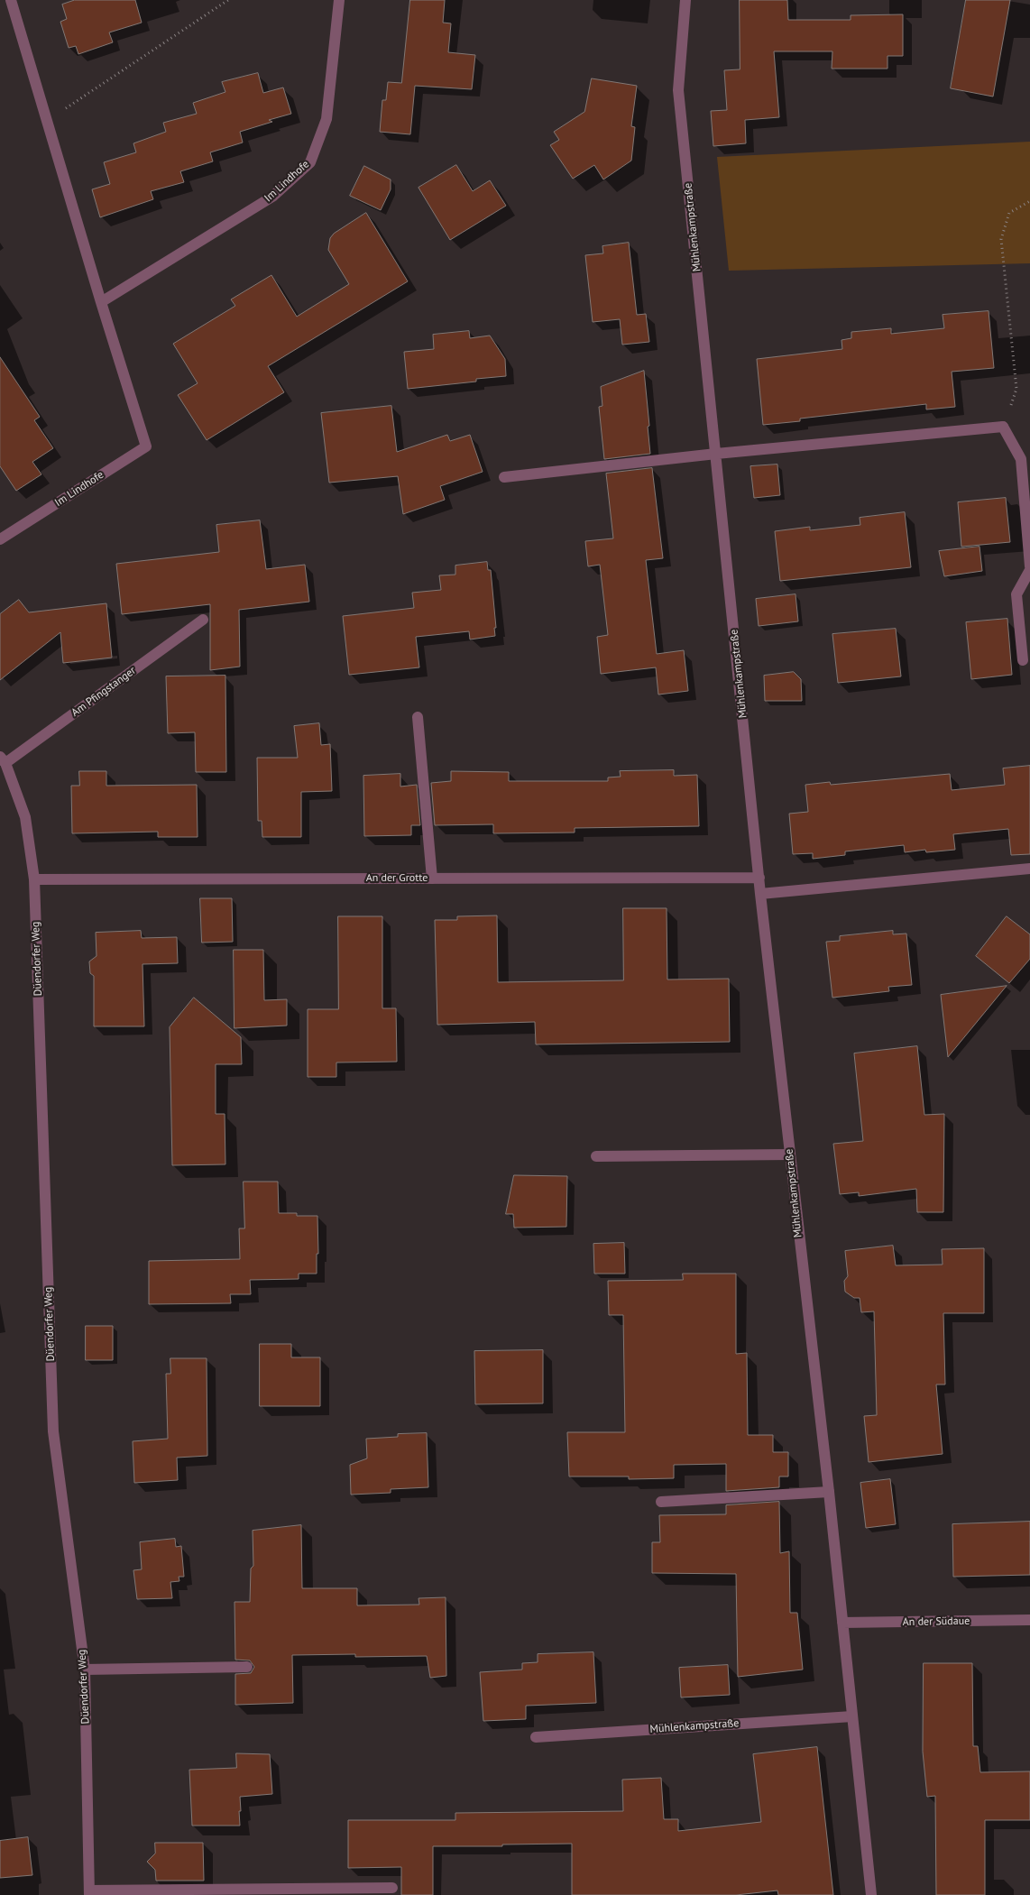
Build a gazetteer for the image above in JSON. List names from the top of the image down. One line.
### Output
{"streets":{"street":["Im Lindhofe","Mühlenkampstraße","Am Pfingstanger","An der Grotte","Düendorfer Weg","An der Südaue"]},"crossings":[["Mühlenkampstraße","An der Grotte"],["Mühlenkampstraße","An der Südaue"],["Am Pfingstanger","Düendorfer Weg"],["An der Grotte","Düendorfer Weg"]]}
